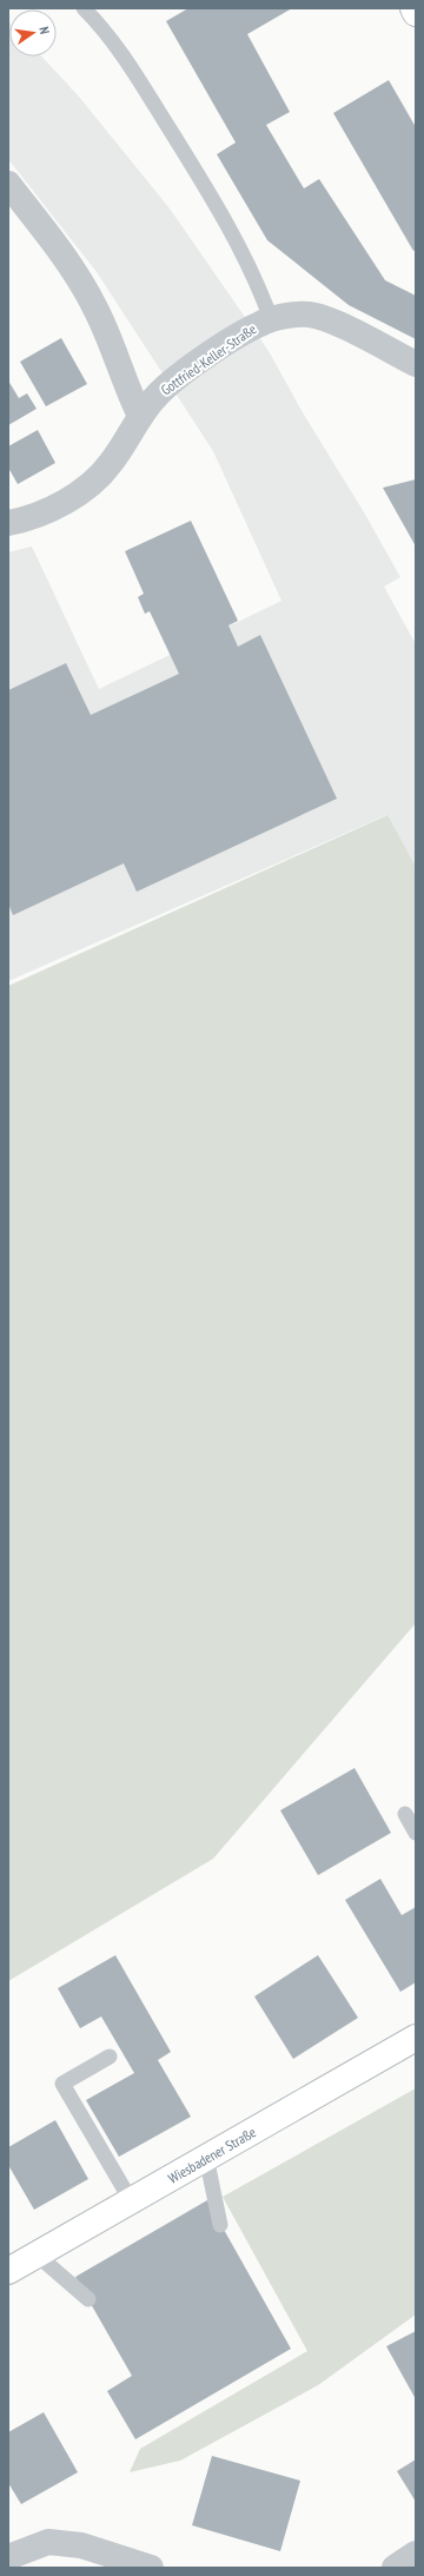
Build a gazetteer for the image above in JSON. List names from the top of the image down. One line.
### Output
{"streets":{"main road":["Wiesbadener Straße"],"street":["Gottfried-Keller-Straße"]},"north":"right"}
